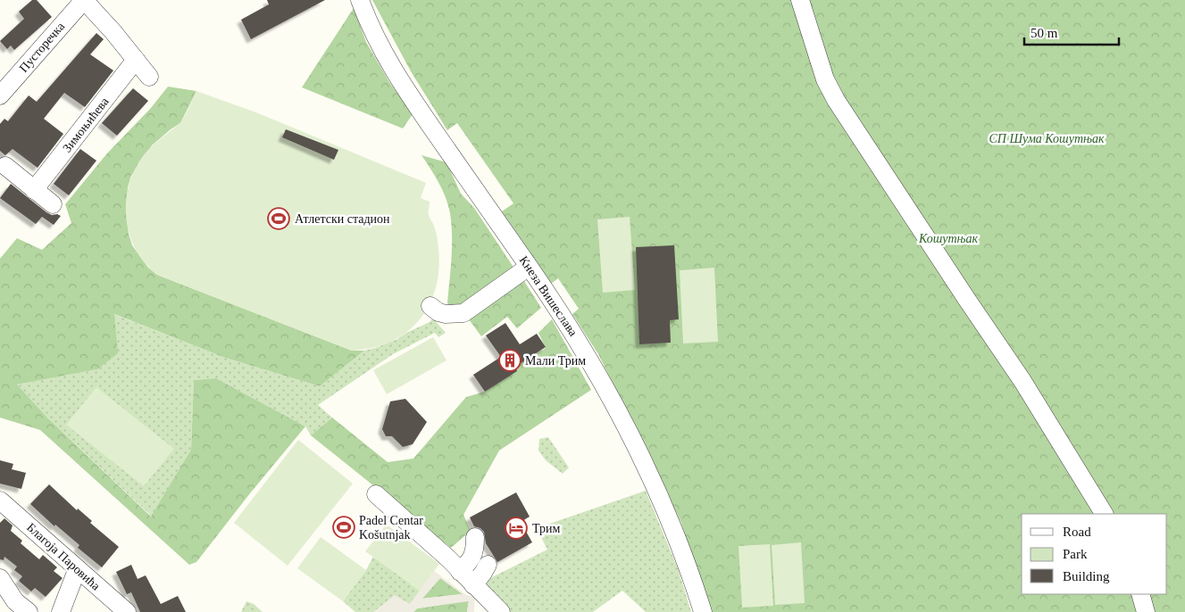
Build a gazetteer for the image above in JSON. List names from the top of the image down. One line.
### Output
{"streets":{"street":["Пусторечка","Зимоњићева","Кнеза Вишеслава","Благоја Паровића"]},"parks":["СП Шума Кошутњак","Кошутњак"],"places":{"sports":["Атлетски стадион","Padel Centar Košutnjak"],"building":["Мали Трим"],"hotel":["Трим"]},"legend":["Road","Park","Building"],"scale_bar":"50 m"}
